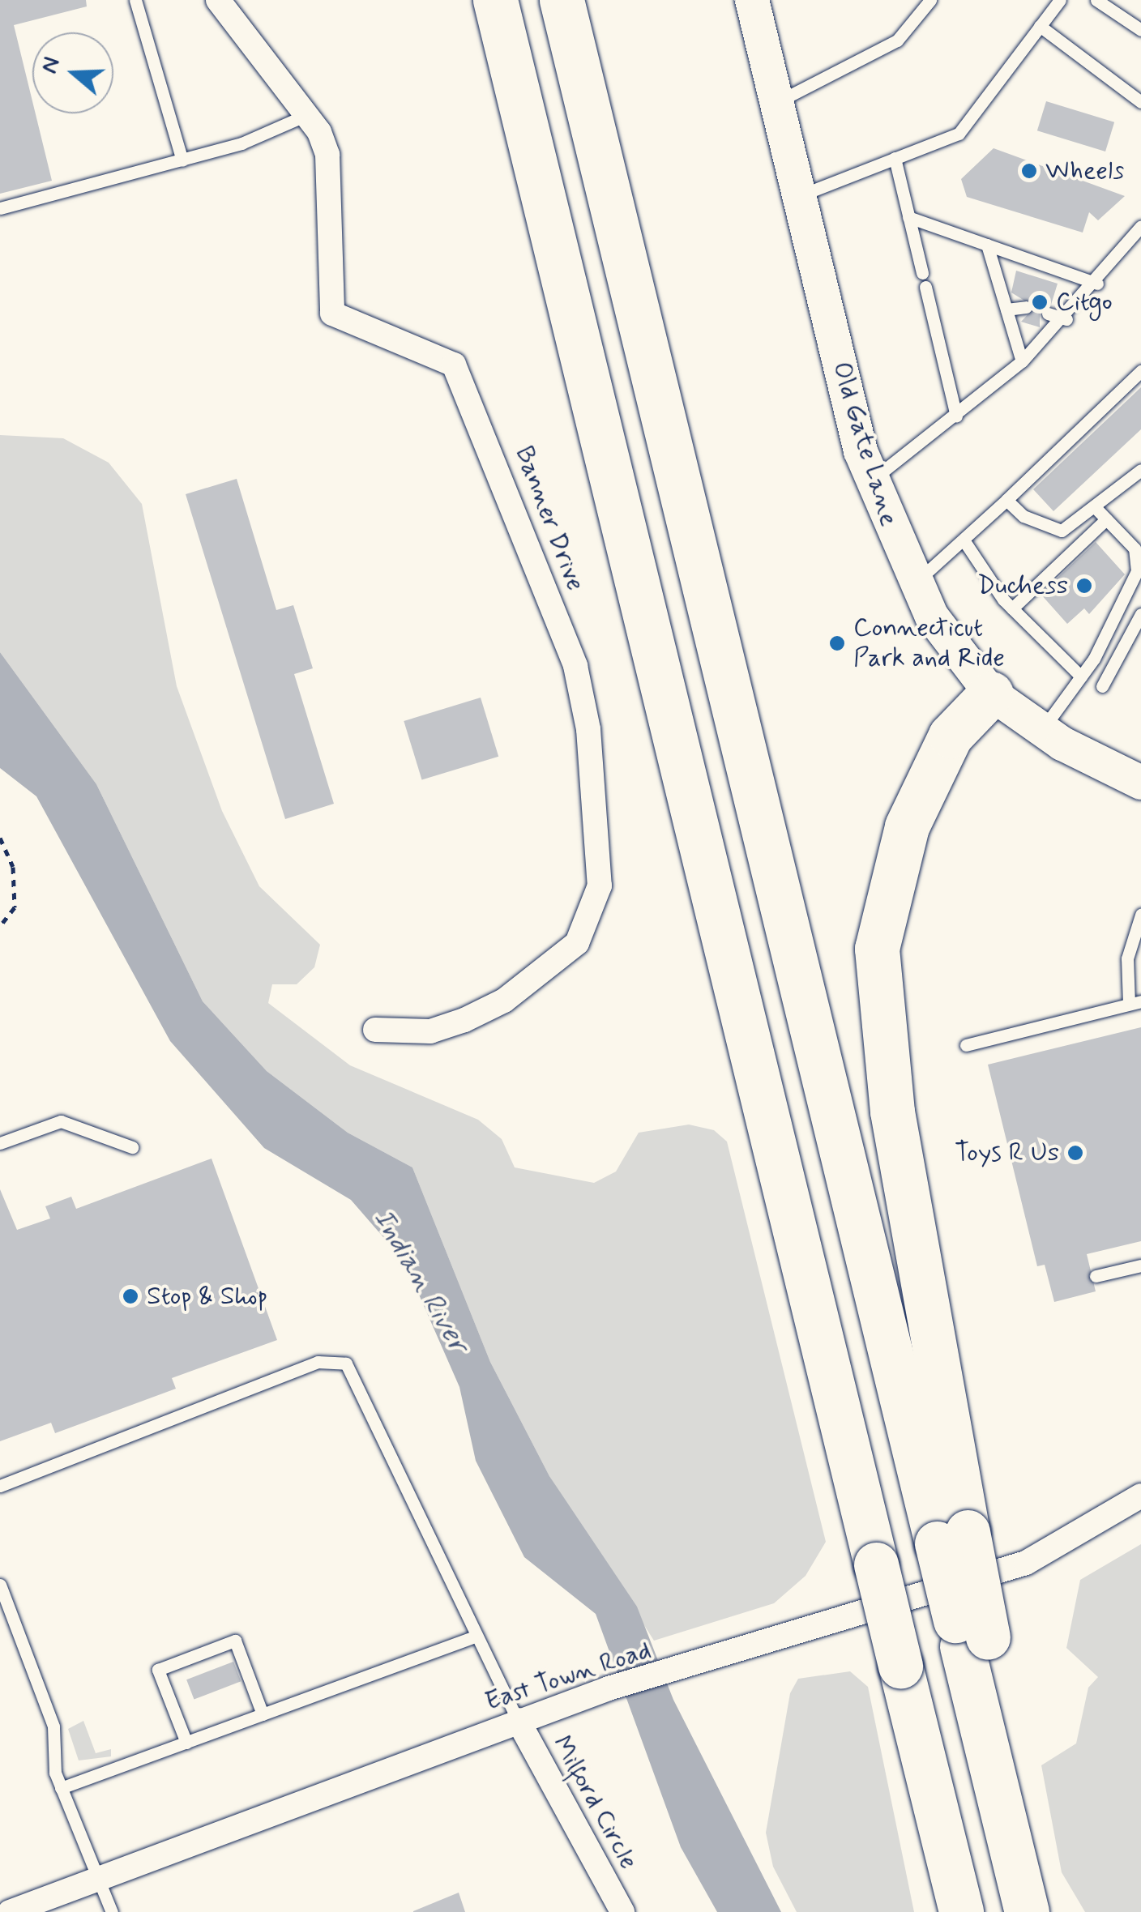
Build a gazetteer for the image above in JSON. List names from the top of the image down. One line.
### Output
{"streets":{"main road":["Old Gate Lane"],"street":["Banner Drive","East Town Road","Milford Circle"]},"crossings":[["East Town Road","Milford Circle"]],"water":["Indian River"],"places":["Wheels","Citgo","Duchess","Connecticut Park and Ride","Toys R Us","Stop & Shop"],"north":"left"}
